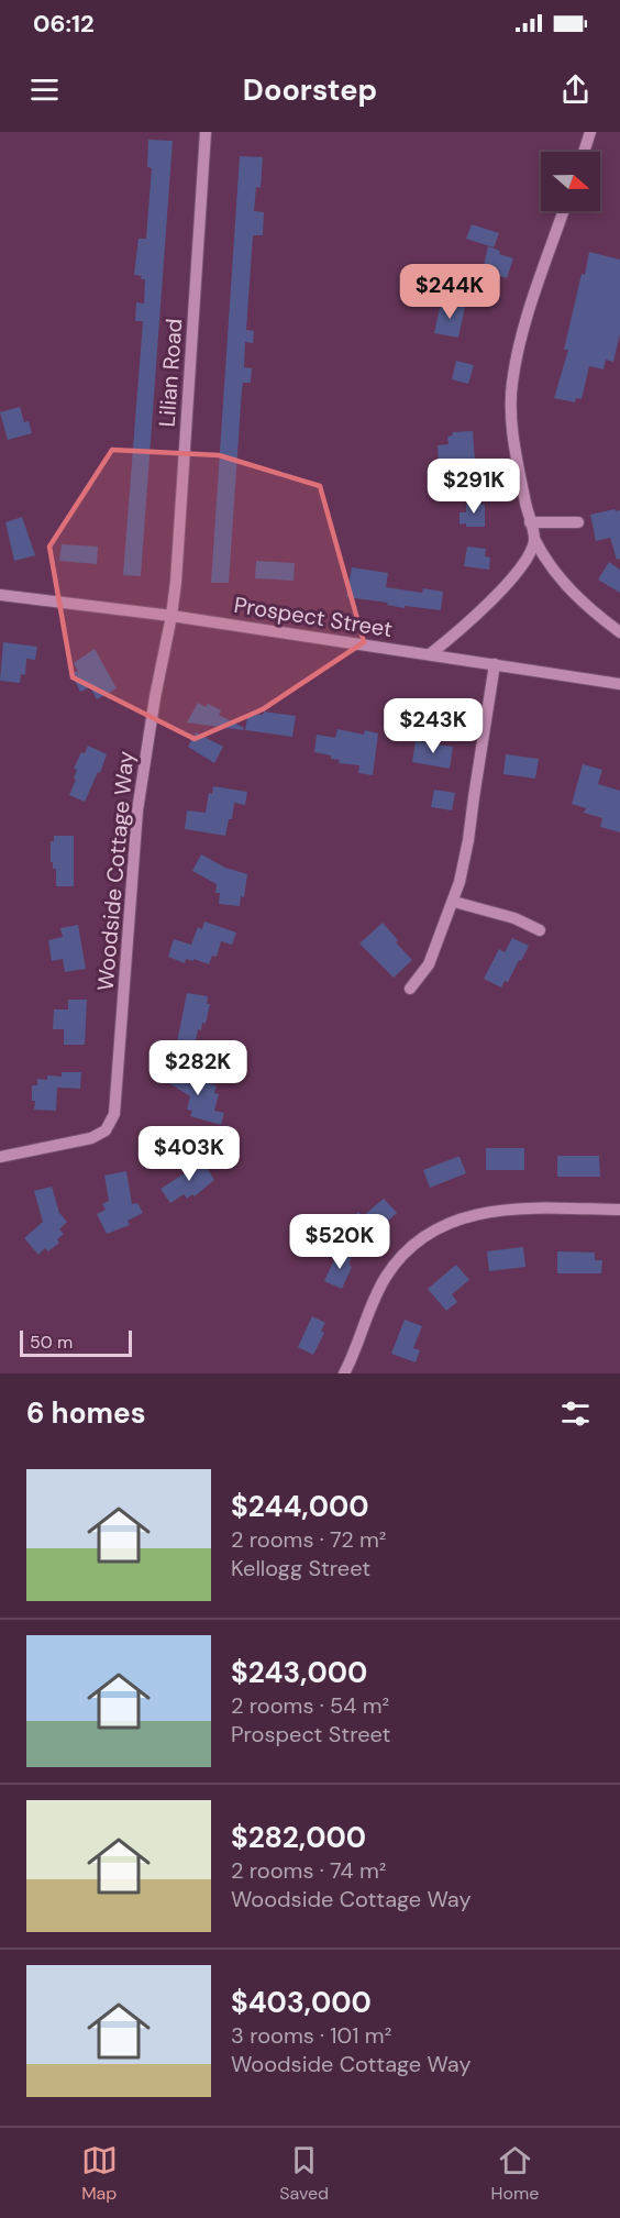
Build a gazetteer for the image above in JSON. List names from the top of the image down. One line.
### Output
{"streets":{"street":["Lilian Road","Prospect Street","Woodside Cottage Way"]},"crossings":[["Lilian Road","Prospect Street"],["Lilian Road","Woodside Cottage Way"],["Prospect Street","Woodside Cottage Way"]],"scale_bar":"50 m","north":"right","page":{"status":"06:12","header":"Doorstep","price":["$244K","$291K","$243K","$282K","$403K","$520K"],"scale":"50 m","heading":"6 homes","list":[{"name":"$244,000","note":"2 rooms · 72 m² · Kellogg Street"},{"name":"$243,000","note":"2 rooms · 54 m² · Prospect Street"},{"name":"$282,000","note":"2 rooms · 74 m² · Woodside Cottage Way"},{"name":"$403,000","note":"3 rooms · 101 m² · Woodside Cottage Way"}],"tabs":["Map","Saved","Home"]}}
